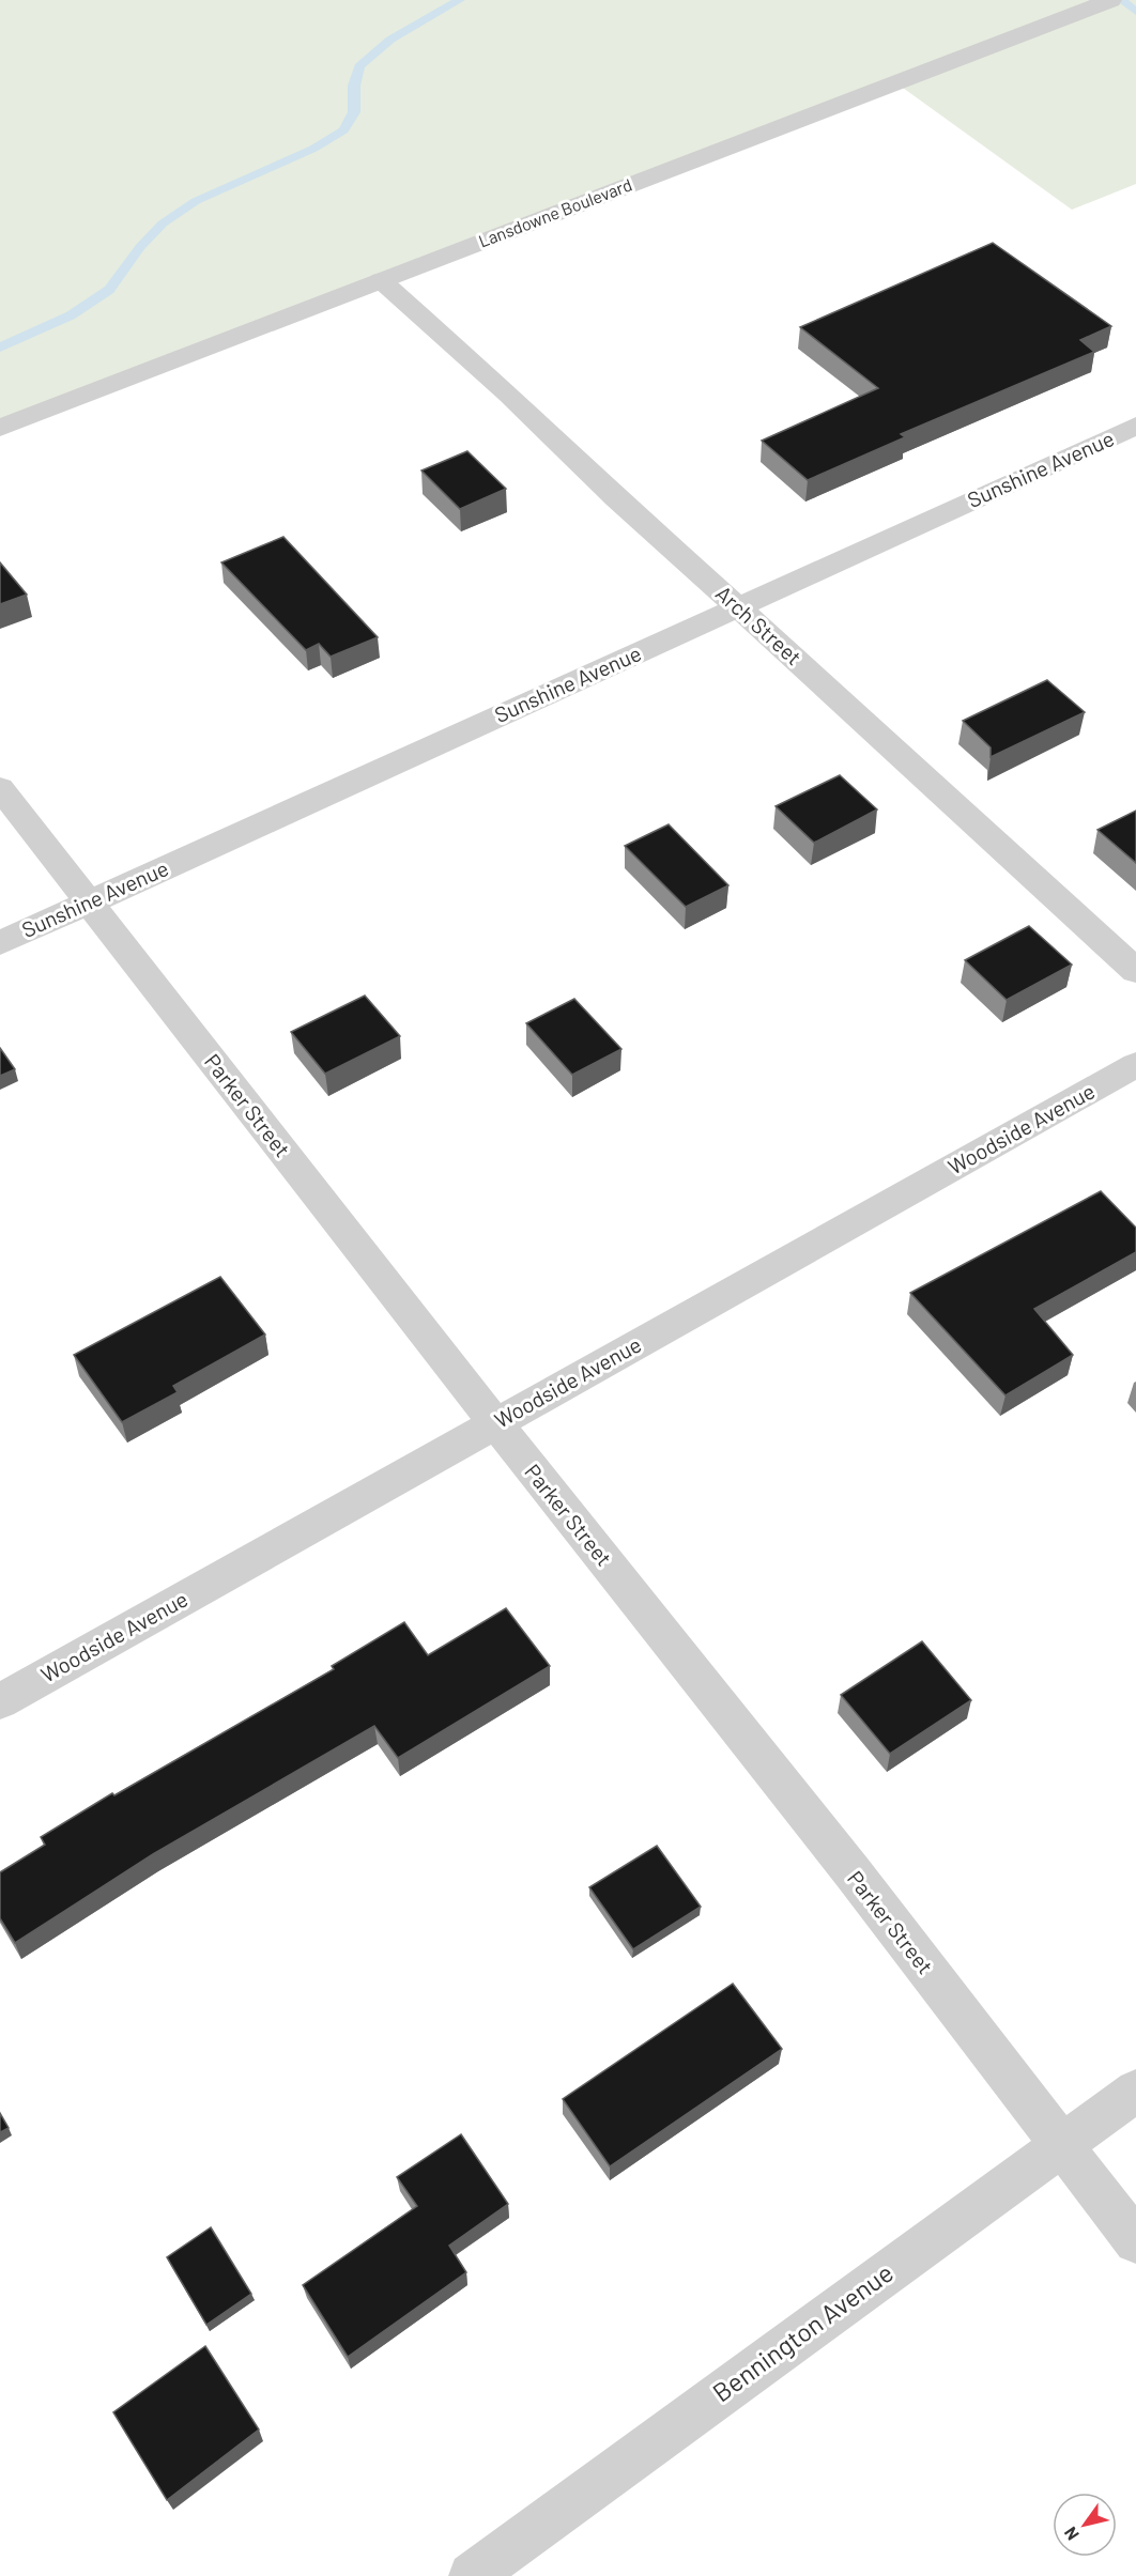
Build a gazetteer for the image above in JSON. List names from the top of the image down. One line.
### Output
{"streets":{"street":["Lansdowne Boulevard","Sunshine Avenue","Arch Street","Parker Street","Woodside Avenue","Bennington Avenue"]},"crossings":[["Lansdowne Boulevard","Arch Street"],["Sunshine Avenue","Arch Street"],["Sunshine Avenue","Parker Street"],["Parker Street","Woodside Avenue"],["Parker Street","Bennington Avenue"]],"north":"bottom left"}
